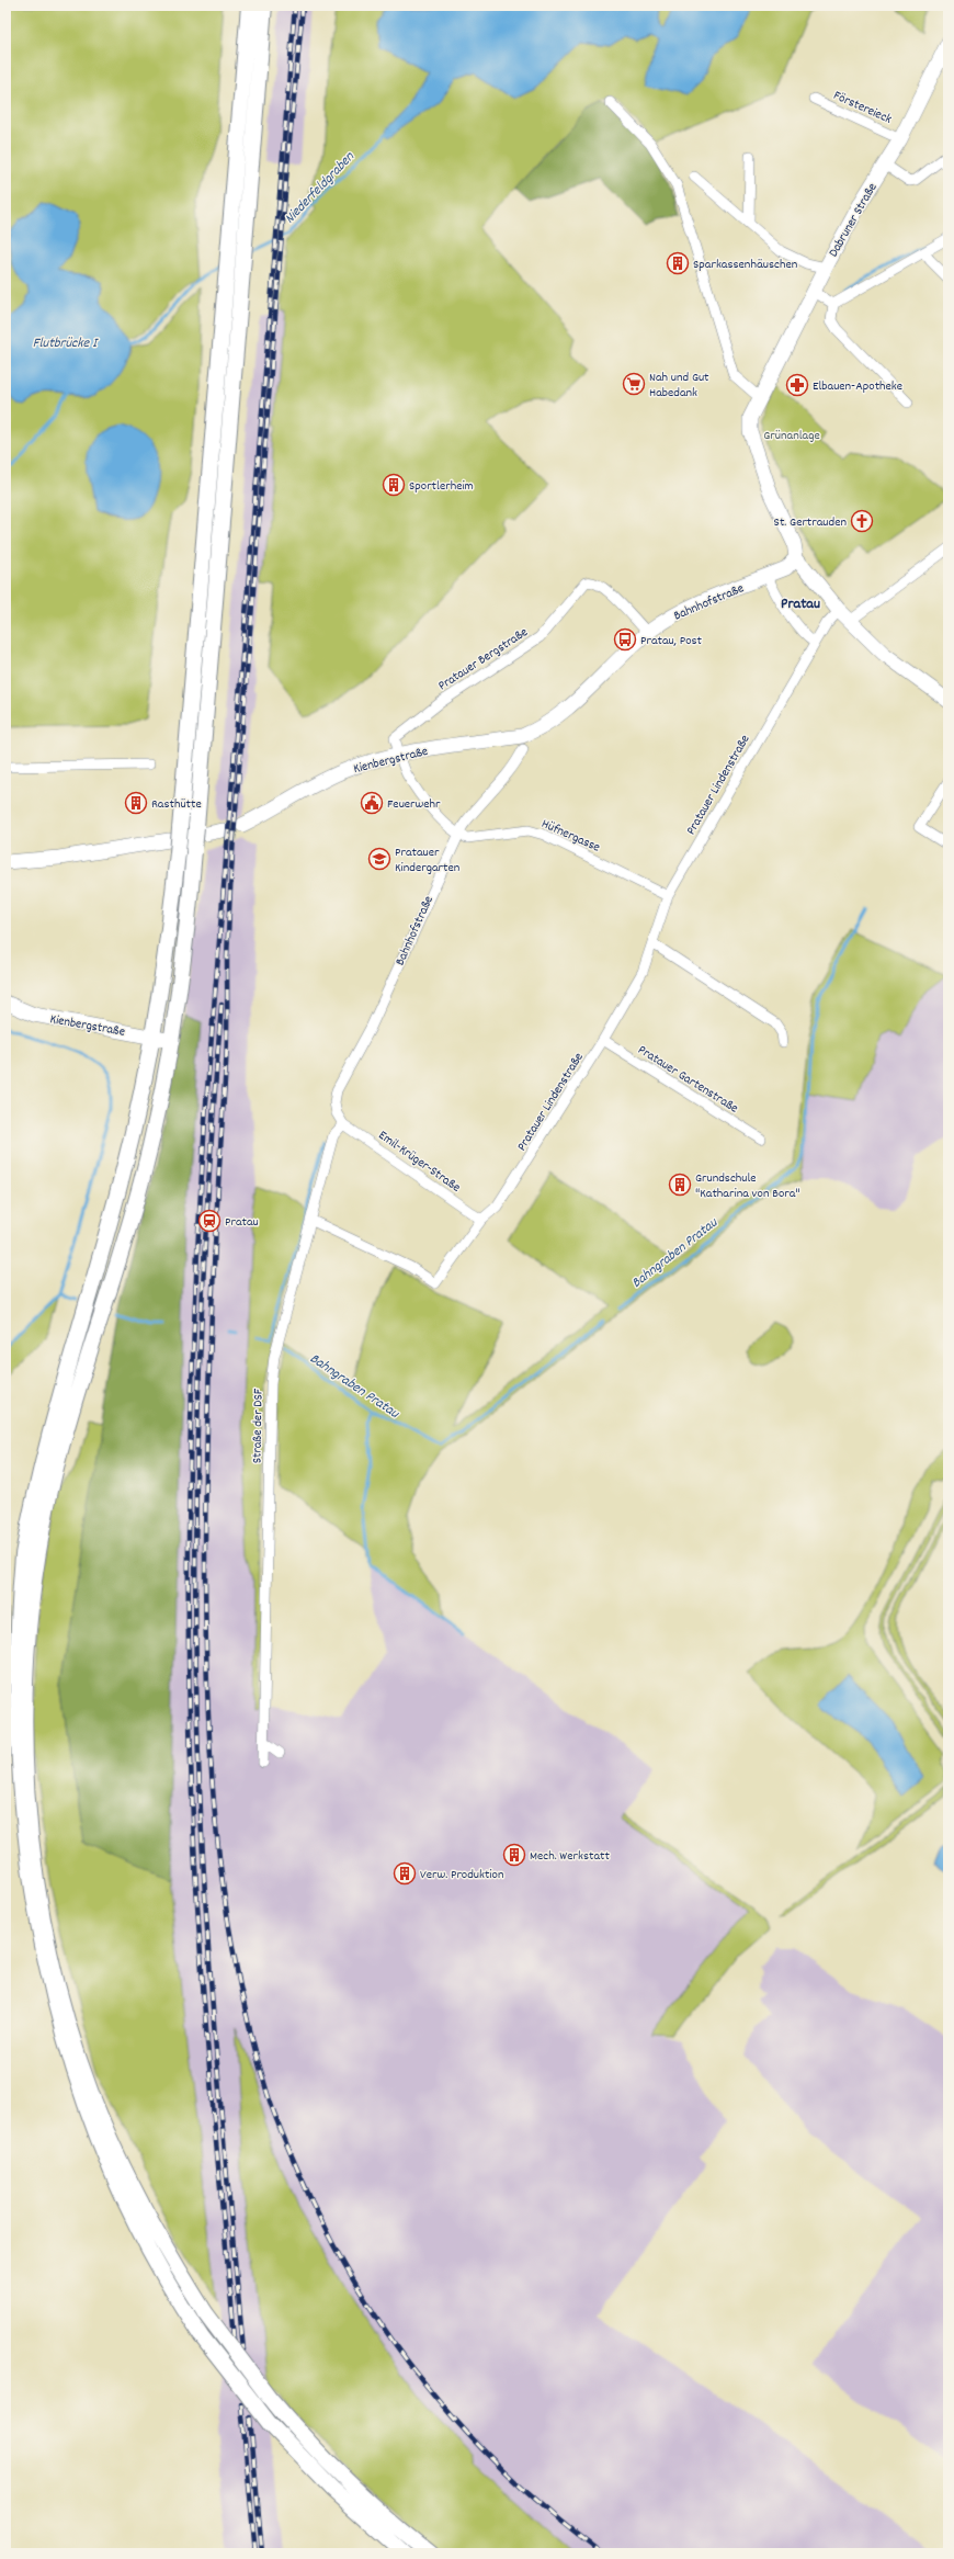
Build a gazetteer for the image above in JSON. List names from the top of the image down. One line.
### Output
{"streets":{"street":["Förstereieck","Dabruner Straße","Bahnhofstraße","Pratauer Bergstraße","Kienbergstraße","Pratauer Lindenstraße","Hüfnergasse","Pratauer Gartenstraße","Emil-Krüger-Straße","Straße der DSF"]},"crossings":[["Förstereieck","Dabruner Straße"],["Dabruner Straße","Bahnhofstraße"],["Bahnhofstraße","Pratauer Bergstraße"],["Bahnhofstraße","Kienbergstraße"],["Bahnhofstraße","Hüfnergasse"],["Bahnhofstraße","Emil-Krüger-Straße"],["Bahnhofstraße","Straße der DSF"],["Pratauer Bergstraße","Kienbergstraße"],["Pratauer Lindenstraße","Hüfnergasse"],["Pratauer Lindenstraße","Pratauer Gartenstraße"],["Pratauer Lindenstraße","Emil-Krüger-Straße"],["Pratauer Lindenstraße","Straße der DSF"],["Emil-Krüger-Straße","Straße der DSF"]],"districts":["Pratau"],"water":["Niederfeldgraben","Flutbrücke I","Bahngraben Pratau"],"parks":["Grünanlage"],"places":{"building":["Sparkassenhäuschen","Sportlerheim","Rasthütte","Grundschule \"Katharina von Bora\"","Mech. Werkstatt","Verw. Produktion"],"supermarket":["Nah und Gut Habedank"],"pharmacy":["Elbauen-Apotheke"],"church":["St. Gertrauden"],"bus stop":["Pratau, Post"],"public building":["Feuerwehr"],"school or university":["Pratauer Kindergarten"],"station":["Pratau"]}}
